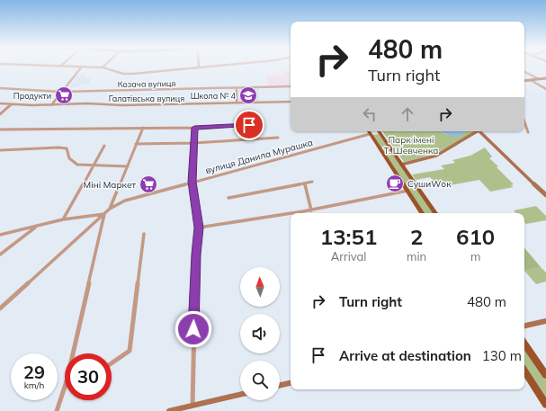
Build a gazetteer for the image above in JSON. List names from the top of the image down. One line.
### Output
{"streets":{"street":["Козача вулиця","Галатівська вулиця","вулиця Данила Мурашка"]},"parks":["Парк імені Т. Шевченка"],"places":{"supermarket":["Продукти","Міні Маркет"],"school or university":["Школа № 4"],"cafe":["СушиWок"]},"north":"top","page":{"turn":["480 m","Turn right"],"eta":["13:51","Arrival","2","min","610","m"],"list":[{"name":"Turn right","value":"480 m"},{"name":"Arrive at destination","value":"130 m"}],"speed":"29 km/h","limit":"30"}}
